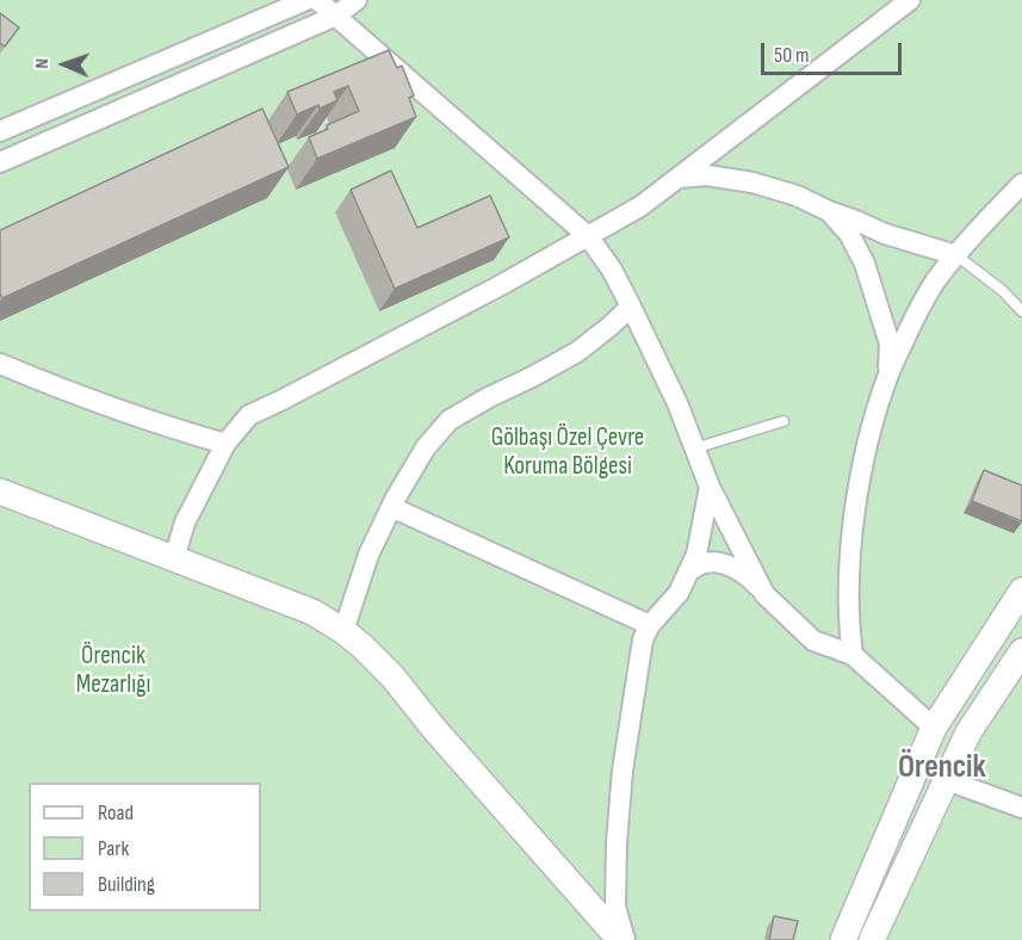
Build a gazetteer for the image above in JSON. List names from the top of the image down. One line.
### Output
{"districts":["Örencik"],"parks":["Gölbaşı Özel Çevre Koruma Bölgesi","Örencik Mezarlığı"],"legend":["Road","Park","Building"],"scale_bar":"50 m","north":"left"}
